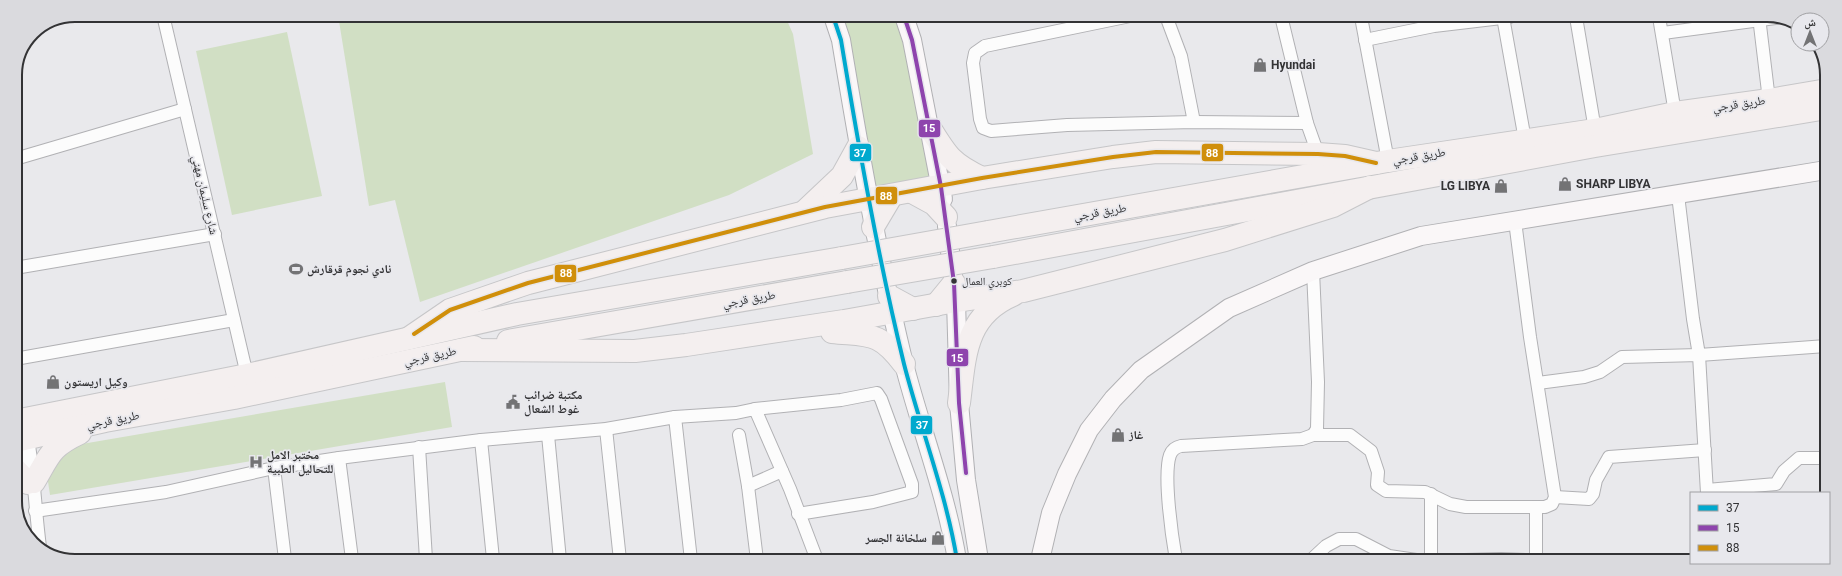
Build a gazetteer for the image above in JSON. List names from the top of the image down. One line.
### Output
{"streets":{"highway":["طريق قرجي"],"street":["شارع سليمان مهني"]},"crossings":[["طريق قرجي","شارع سليمان مهني"]],"places":{"shop":["Hyundai","SHARP LIBYA","LG LIBYA","وكيل اريستون","غاز","سلخانة الجسر"],"sports":["نادي نجوم قرقارش"],"other":["كوبري العمال"],"public building":["مكتبة ضرائب غوط الشعال"],"hospital":["مختبر الامل للتحاليل الطبية"]},"lines":["transit line 37","transit line 15","transit line 88"],"legend":["37","15","88"],"north":"top"}
